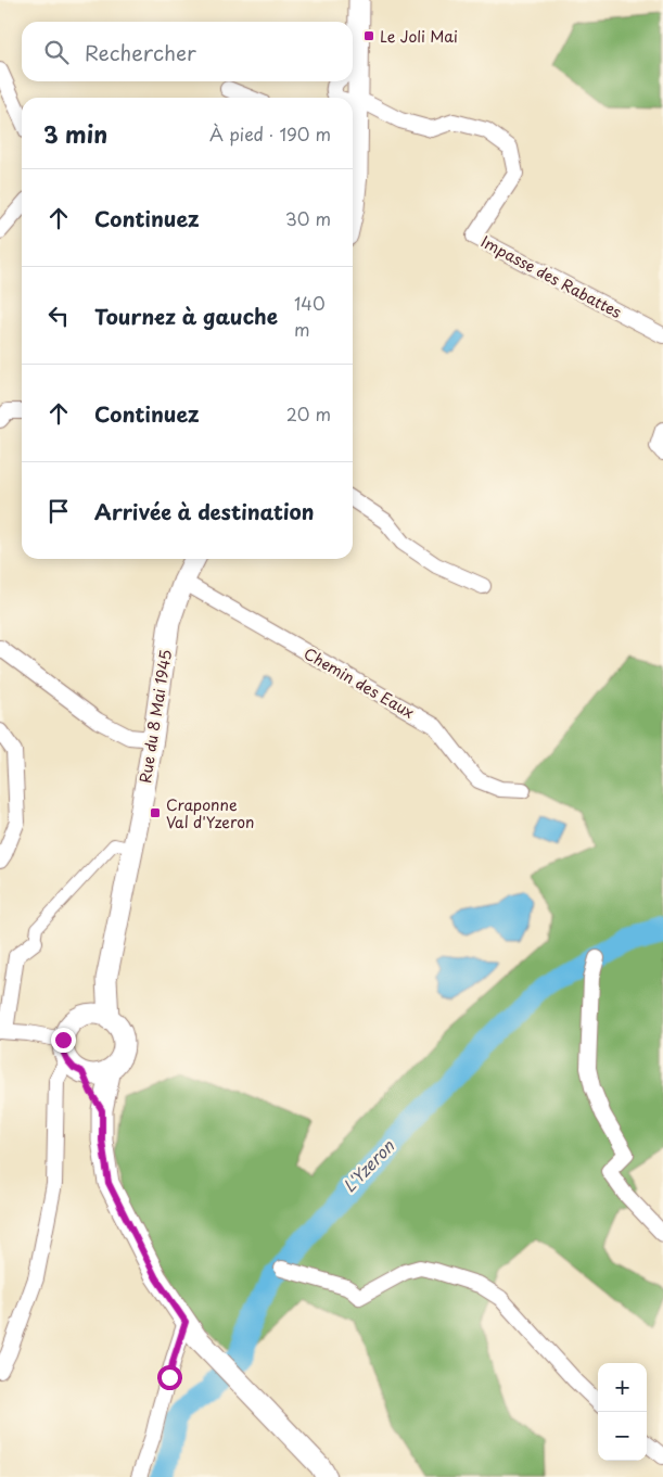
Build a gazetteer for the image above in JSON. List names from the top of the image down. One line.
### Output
{"streets":{"main road":["Rue du 8 Mai 1945"],"street":["Impasse des Rabattes","Chemin des Eaux"]},"crossings":[["Chemin des Eaux","Rue du 8 Mai 1945"]],"water":["L'Yzeron"],"places":{"transit":["Le Joli Mai","Craponne Val d'Yzeron"]},"page":{"search":"Rechercher","heading":["3 min","À pied · 190 m"],"list":[["Continuez","30 m"],["Tournez à gauche","140 m"],["Continuez","20 m"],"Arrivée à destination"],"map_buttons":["+","−"]}}
